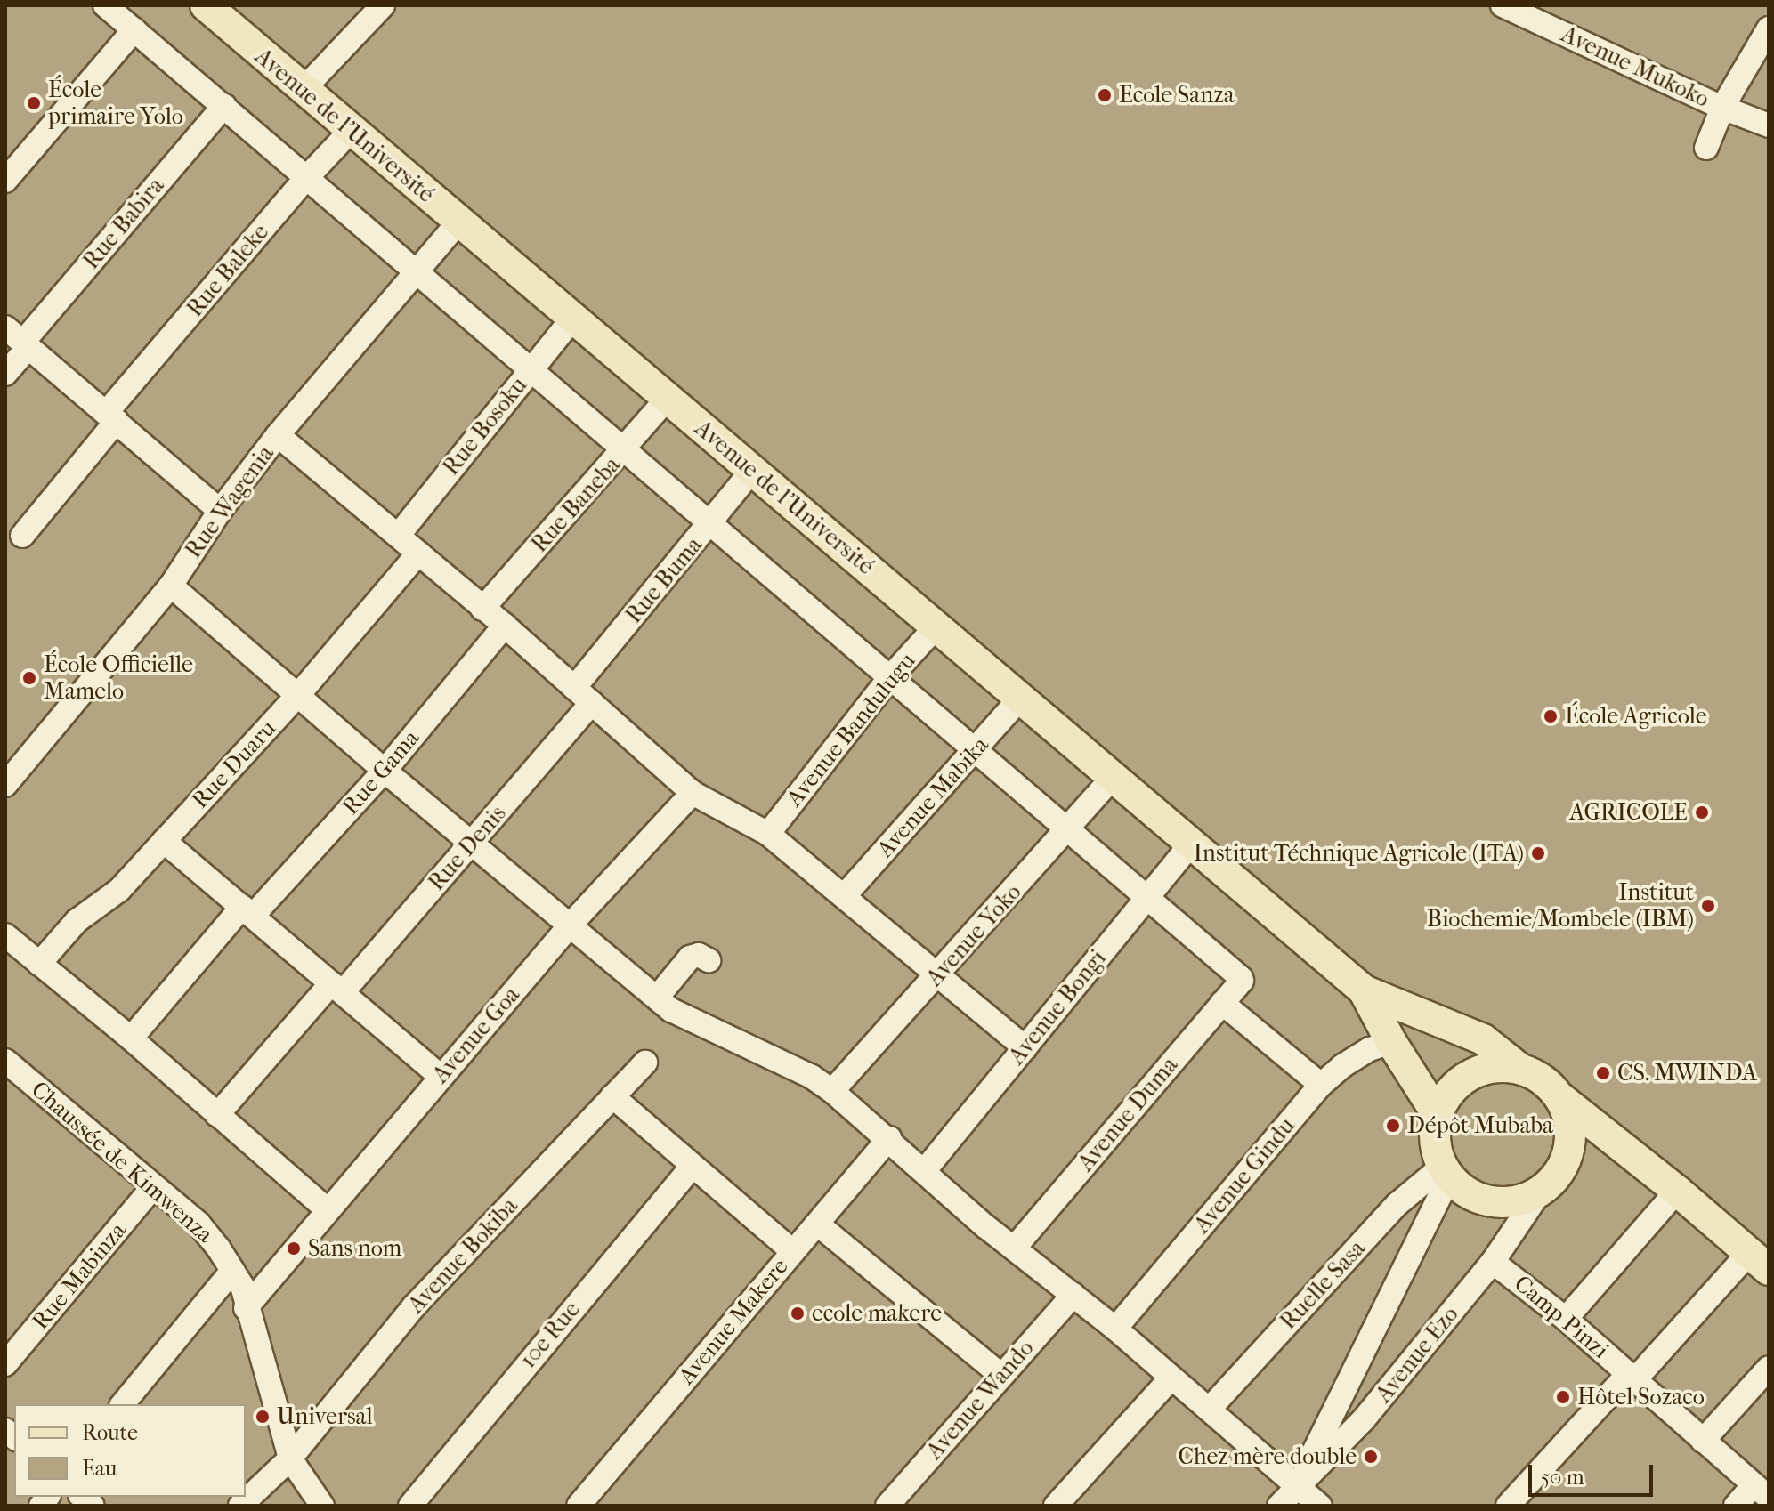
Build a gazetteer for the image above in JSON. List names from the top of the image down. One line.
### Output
{"streets":{"main road":["Avenue de l’Université"],"street":["Avenue Mukoko","Rue Babira","Rue Baleke","Rue Bosoku","Rue Wagenia","Rue Baneba","Rue Buma","Avenue Bandulugu","Rue Duaru","Rue Gama","Avenue Mabika","Rue Denis","Avenue Yoko","Avenue Bongi","Avenue Goa","Avenue Duma","Chaussée de Kimwenza","Avenue Gindu","Avenue Bokiba","Rue Mabinza","Ruelle Sasa","Camp Pinzi","Avenue Makere","10e Rue","Avenue Ezo","Avenue Wando"]},"crossings":[["Avenue de l’Université","Rue Baleke"],["Avenue de l’Université","Rue Bosoku"],["Avenue de l’Université","Rue Wagenia"],["Avenue de l’Université","Rue Baneba"],["Avenue de l’Université","Rue Buma"],["Avenue de l’Université","Avenue Bandulugu"],["Avenue de l’Université","Avenue Mabika"],["Avenue de l’Université","Avenue Yoko"],["Avenue de l’Université","Avenue Bongi"],["Rue Buma","Rue Denis"],["Avenue Bongi","Avenue Duma"],["Avenue Goa","Chaussée de Kimwenza"],["Chaussée de Kimwenza","Avenue Bokiba"],["Chaussée de Kimwenza","Rue Mabinza"],["Ruelle Sasa","Avenue Ezo"],["Camp Pinzi","Avenue Ezo"]],"places":["Ecole Sanza","École primaire Yolo","École Officielle Mamelo","École Agricole","AGRICOLE","Institut Téchnique Agricole (ITA)","Institut Biochemie/Mombele (IBM)","CS. MWINDA","Dépôt Mubaba","Sans nom","ecole makere","Hôtel Sozaco","Universal","Chez mère double"],"legend":["Route","Eau"],"scale_bar":"50 m"}
